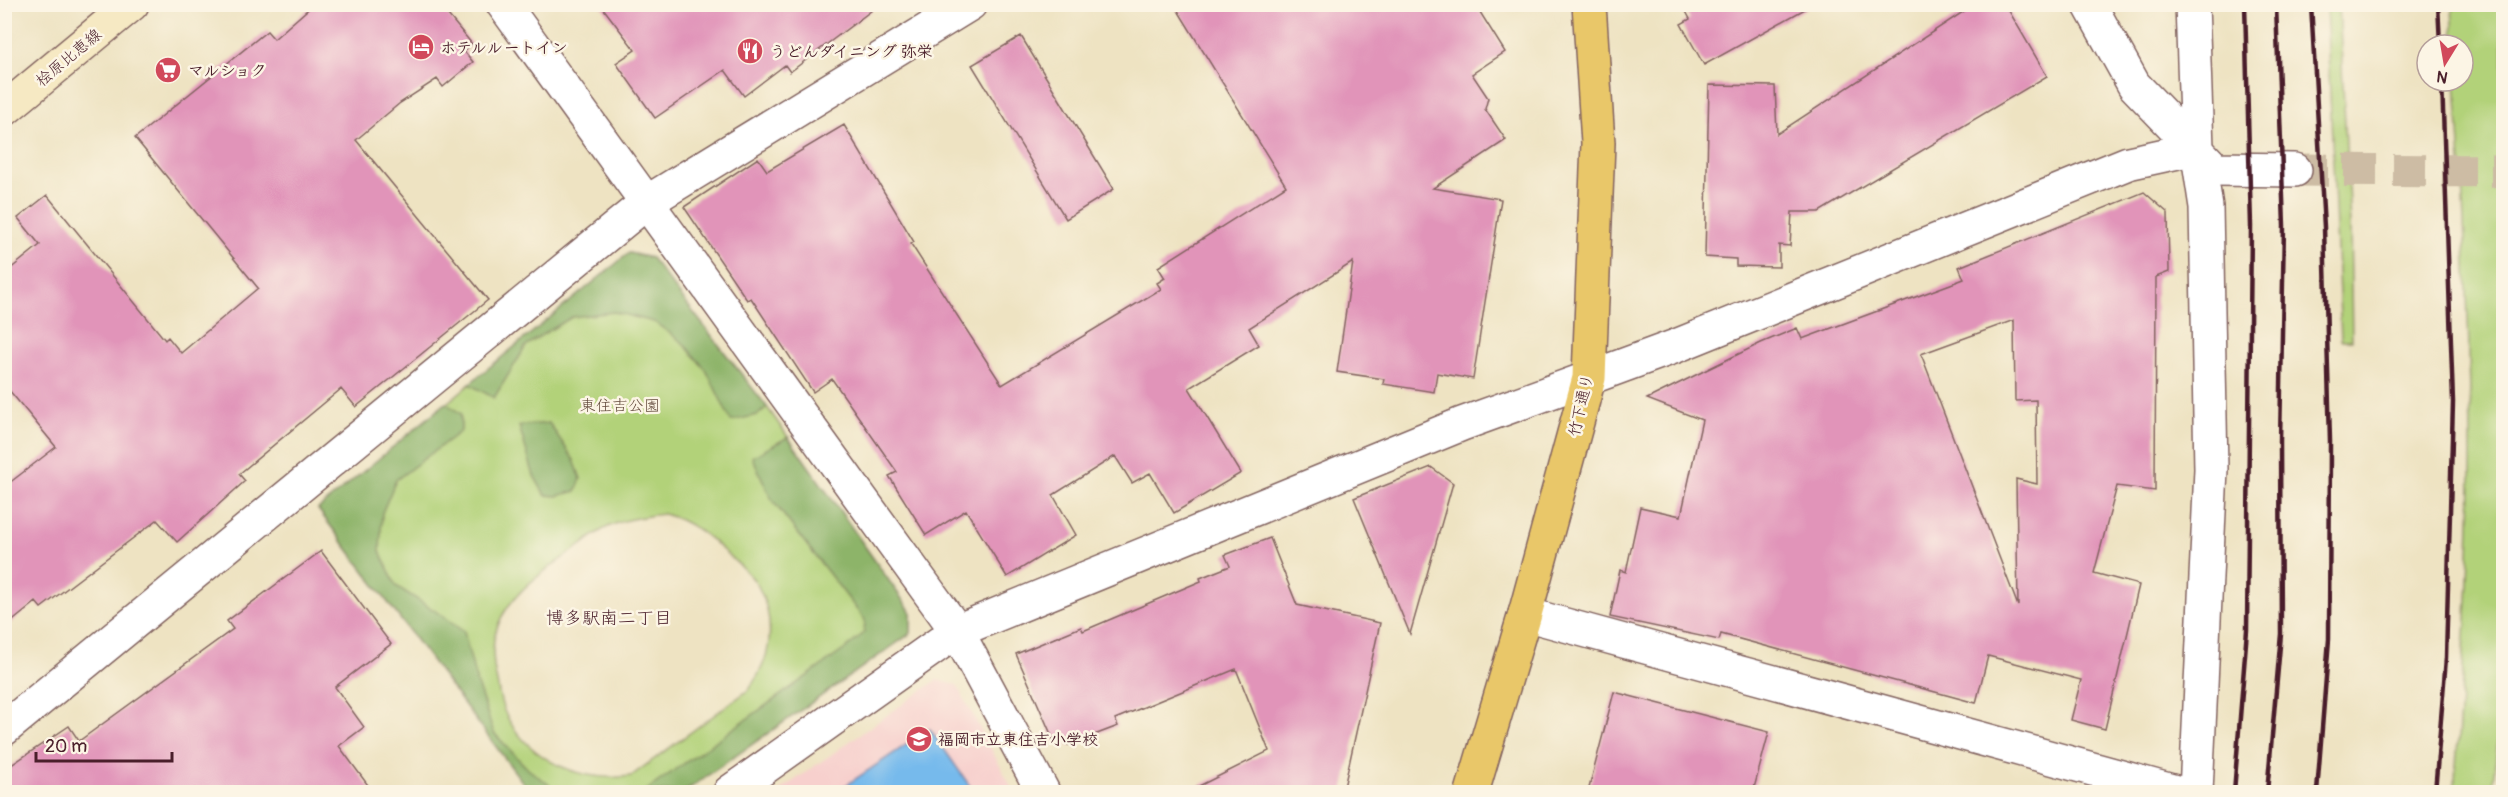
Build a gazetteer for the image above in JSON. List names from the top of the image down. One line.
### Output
{"streets":{"highway":["竹下通り"],"main road":["桧原比恵線"]},"districts":["博多駅南二丁目"],"parks":["東住吉公園"],"places":{"hotel":["ホテルルートイン"],"restaurant":["うどんダイニング 弥栄"],"supermarket":["マルショク"],"school or university":["福岡市立東住吉小学校"]},"scale_bar":"20 m","north":"bottom"}
